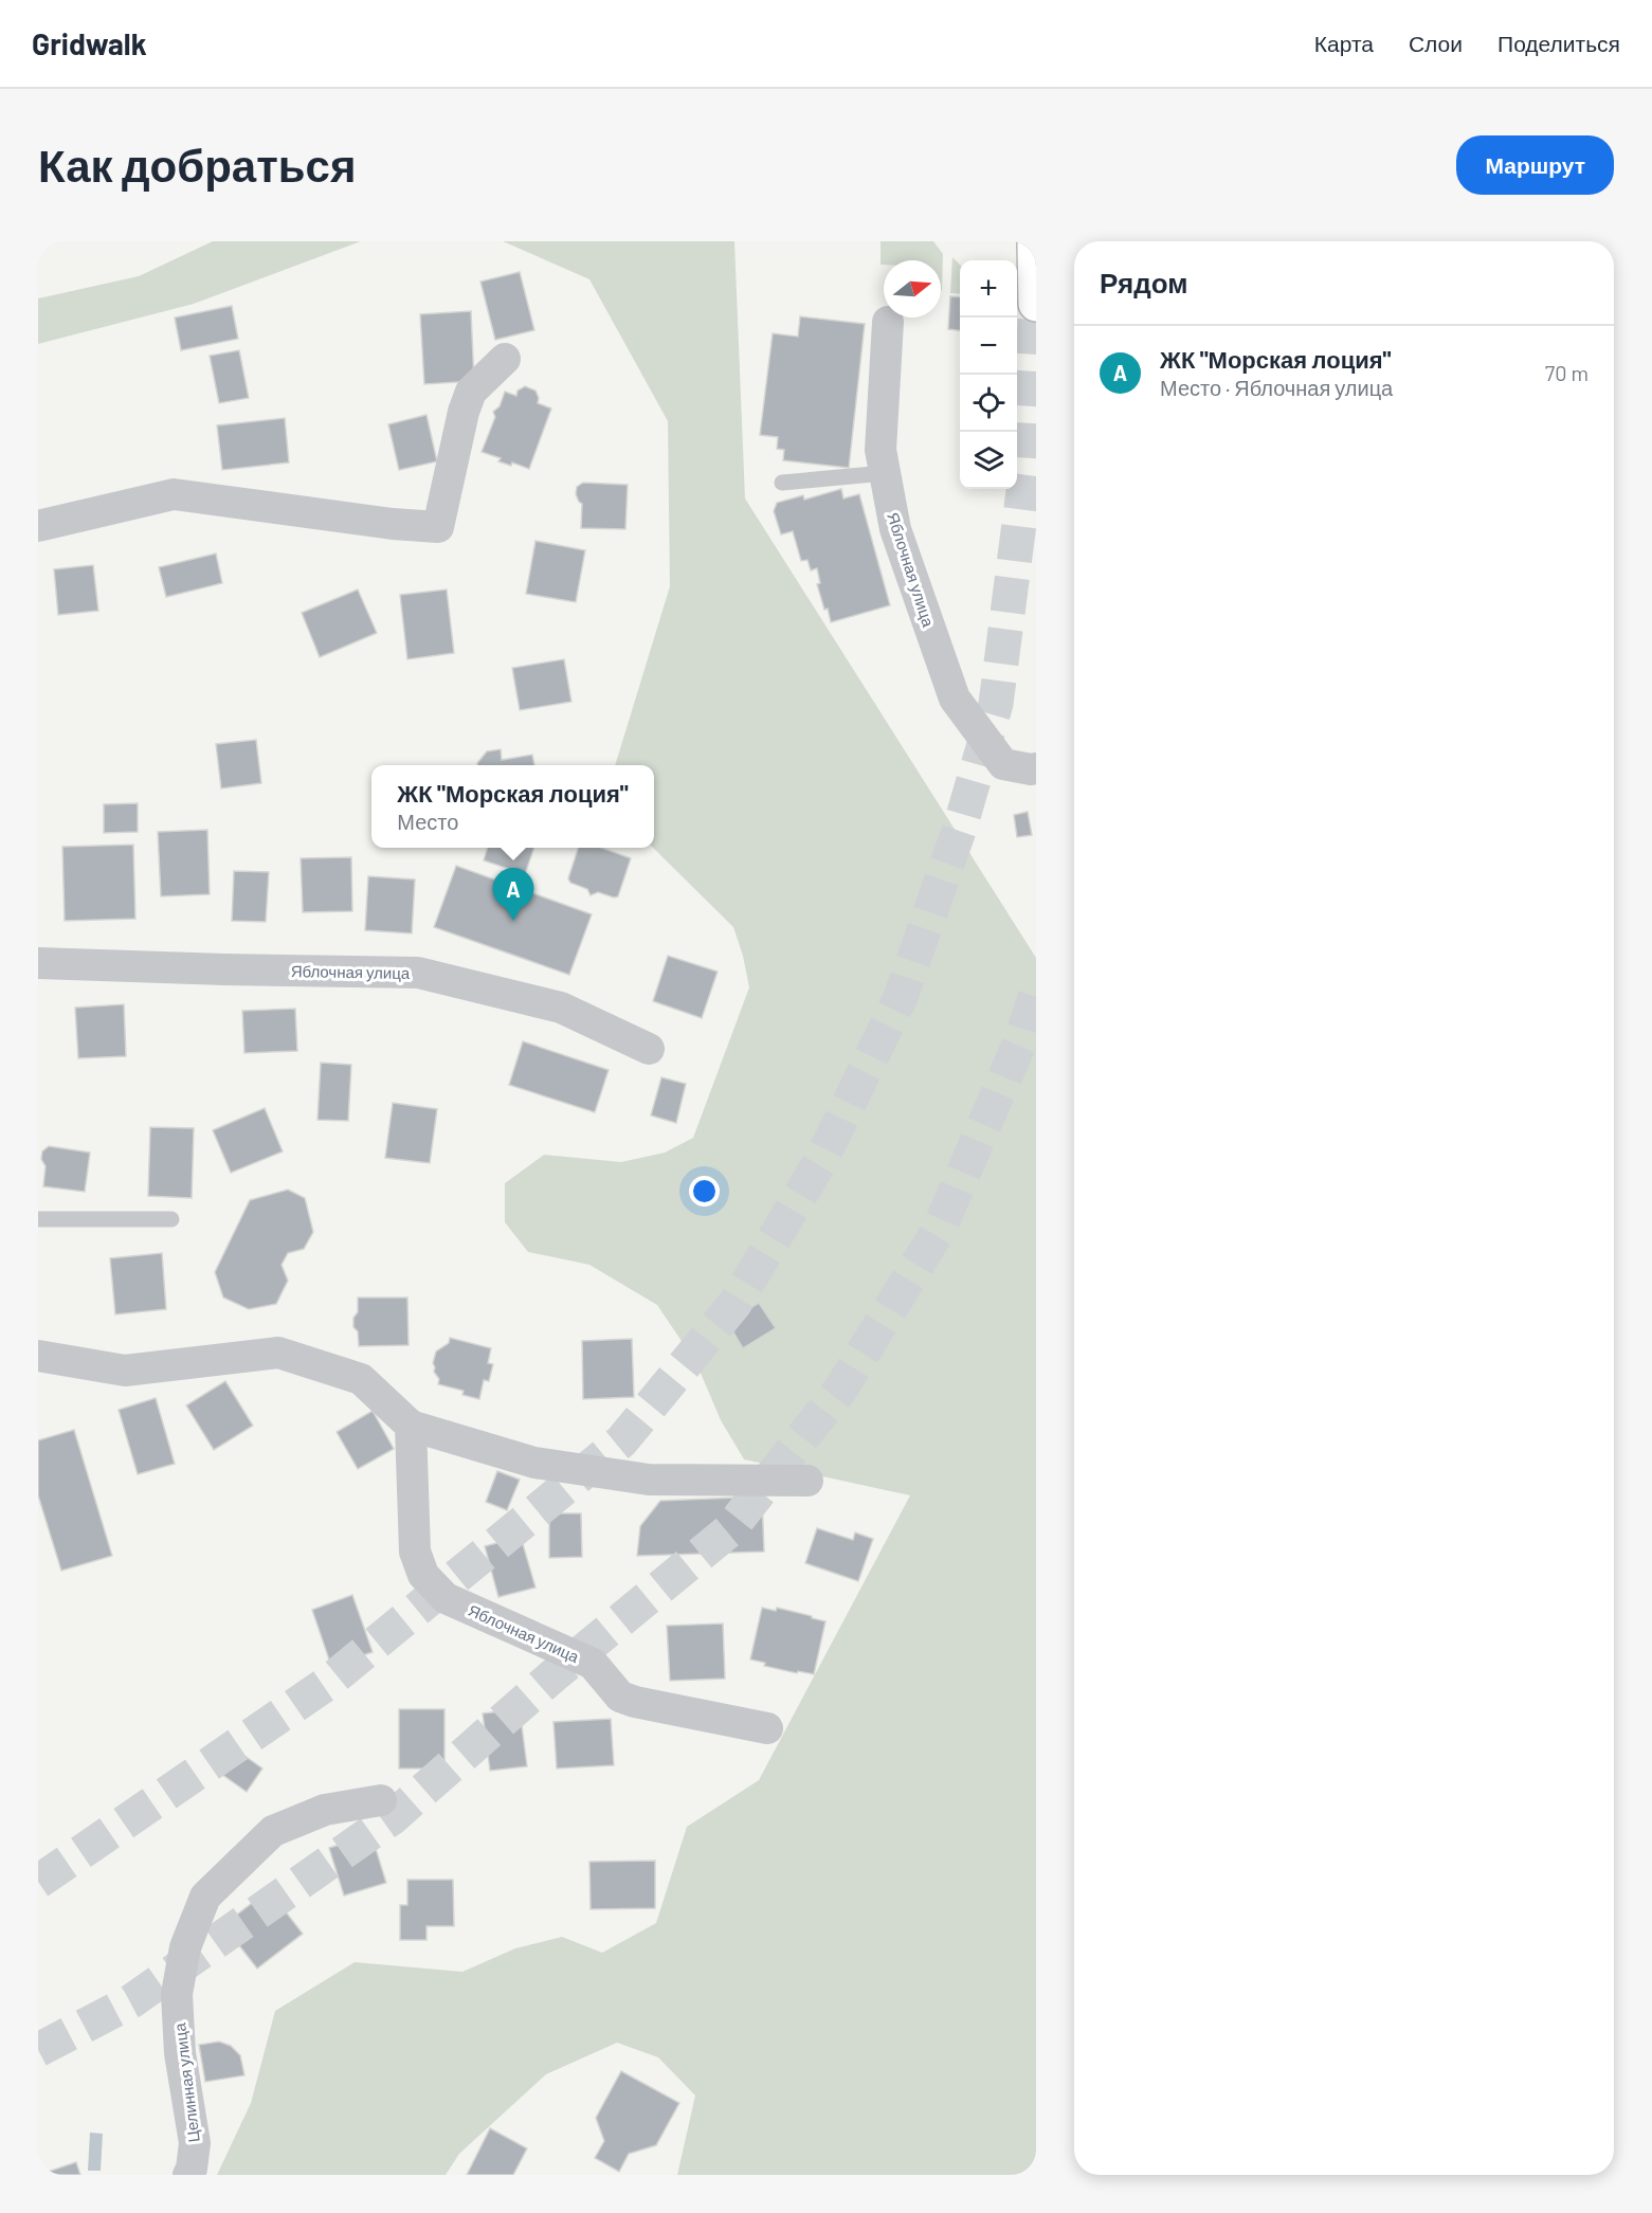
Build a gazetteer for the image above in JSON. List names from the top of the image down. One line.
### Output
{"streets":{"street":["Яблочная улица","Целинная улица"]},"north":"right","page":{"header":"Gridwalk","nav":["Карта","Слои","Поделиться"],"buttons":"Маршрут","title":"Как добраться","heading":"Рядом","map_buttons":["+","−"],"list":[{"mark":"A","name":"ЖК \"Морская лоция\"","note":"Место · Яблочная улица","value":"70 m"}],"popup":["ЖК \"Морская лоция\"","Место"],"pins":"A"}}
